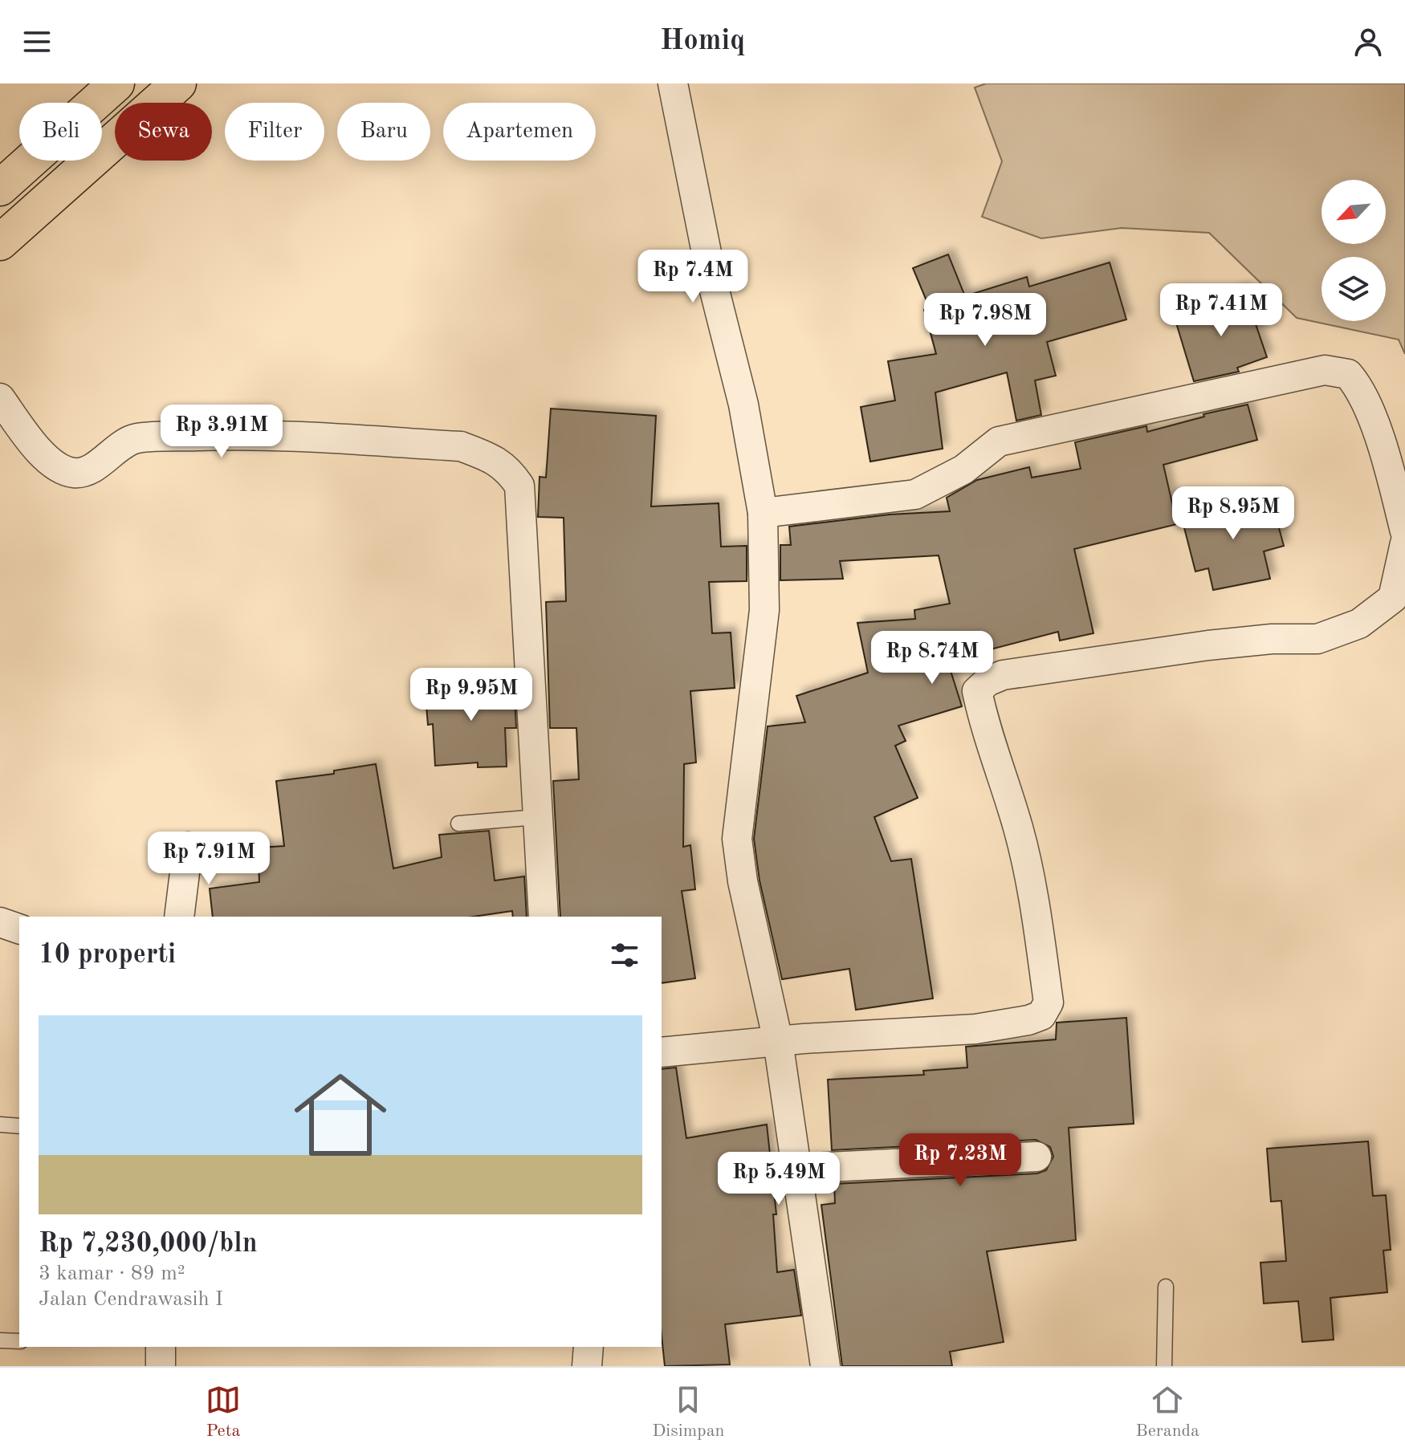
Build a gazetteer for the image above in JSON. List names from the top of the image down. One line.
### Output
{"north":"bottom left","page":{"header":"Homiq","chip":["Beli","Sewa","Filter","Baru","Apartemen"],"price":["Rp 7.4M","Rp 7.41M","Rp 7.98M","Rp 3.91M","Rp 8.95M","Rp 8.74M","Rp 9.95M","Rp 7.91M","Rp 7.23M","Rp 5.49M"],"heading":"10 properti","list":[{"name":"Rp 7,230,000/bln","note":"3 kamar · 89 m² · Jalan Cendrawasih I"}],"tabs":["Peta","Disimpan","Beranda"]}}
